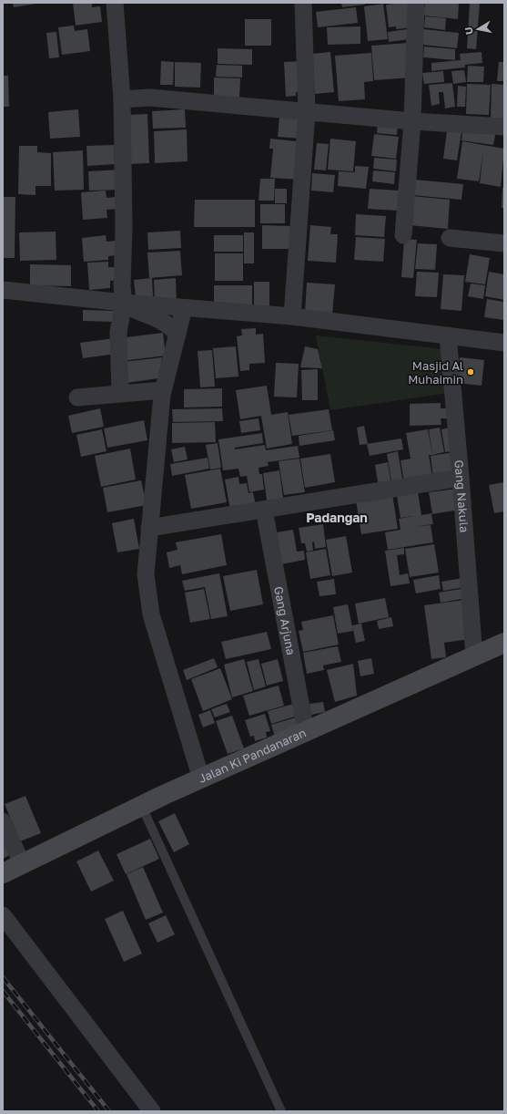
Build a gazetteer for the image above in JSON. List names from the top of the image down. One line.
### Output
{"streets":{"main road":["Jalan Ki Pandanaran"],"street":["Gang Nakula","Gang Arjuna"]},"crossings":[["Gang Nakula","Jalan Ki Pandanaran"],["Gang Arjuna","Jalan Ki Pandanaran"]],"districts":["Padangan"],"places":["Masjid Al Muhaimin"],"north":"left"}
